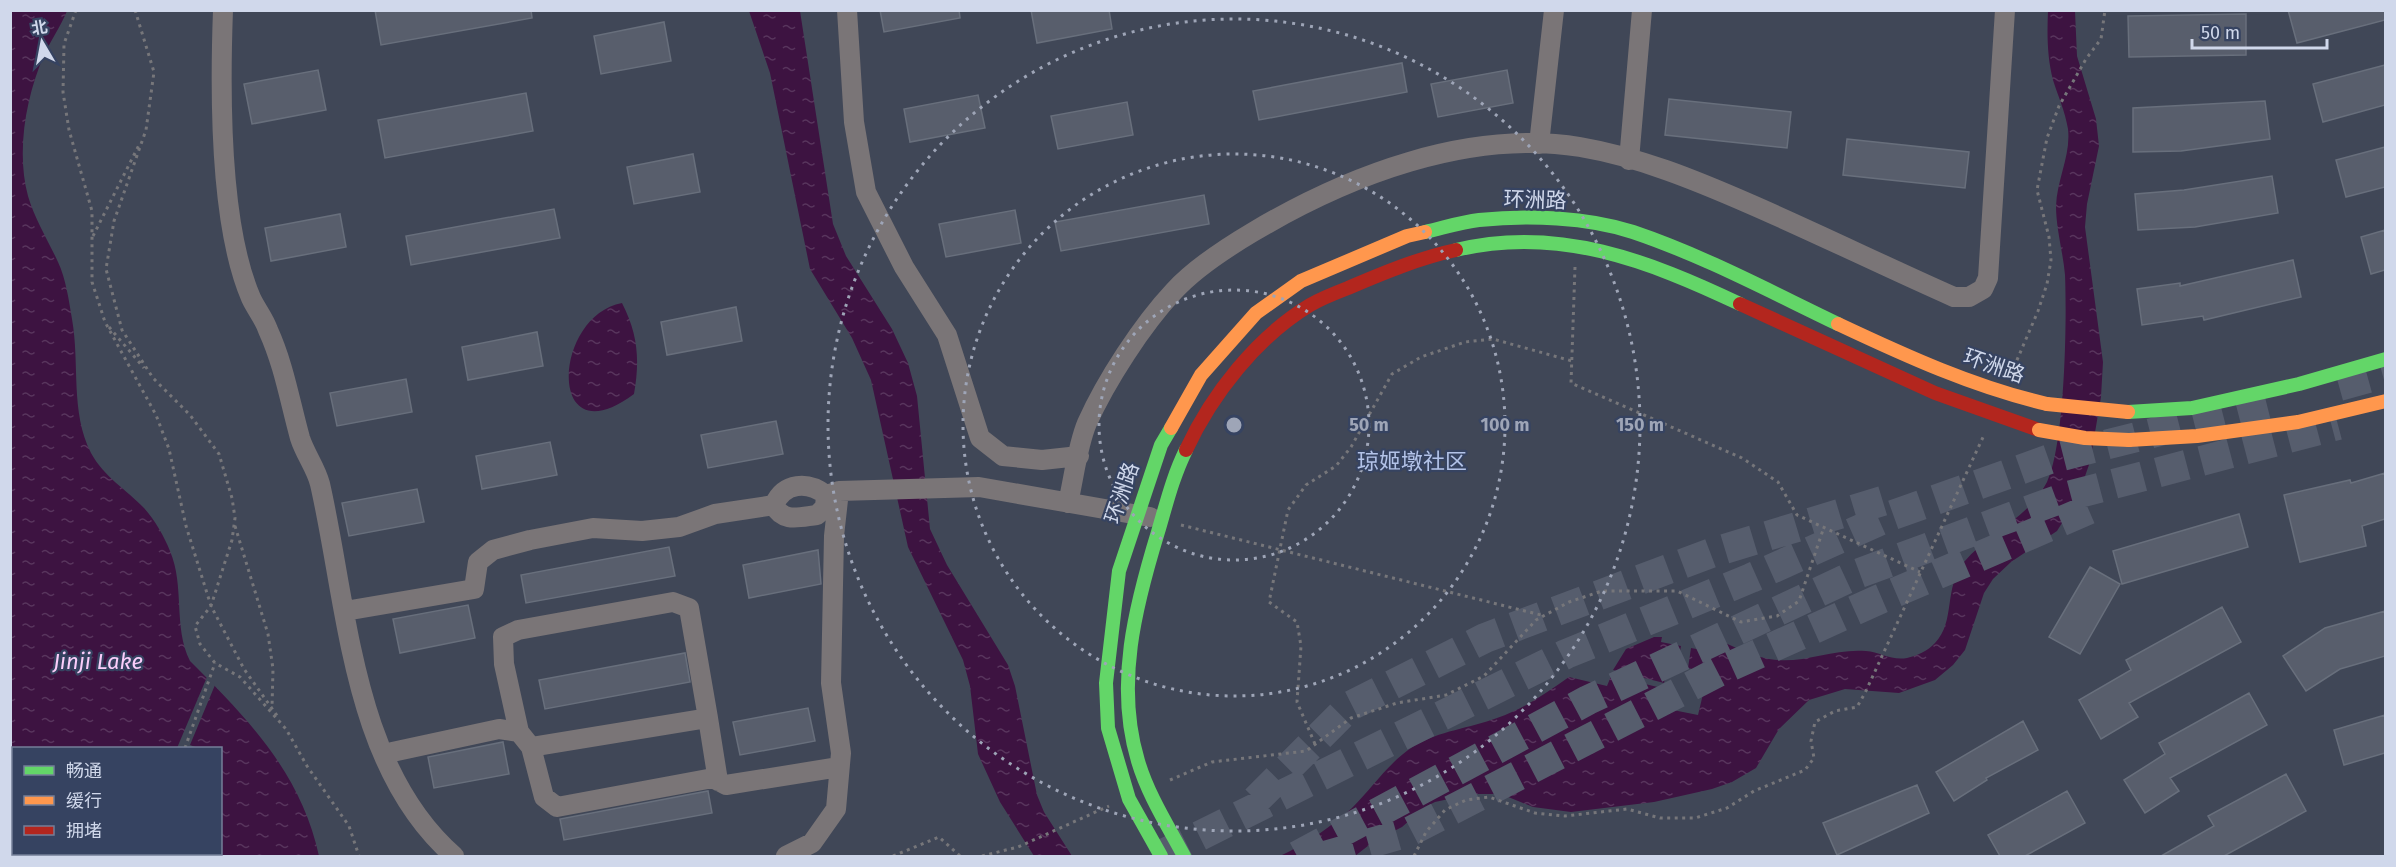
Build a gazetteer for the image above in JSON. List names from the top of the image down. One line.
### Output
{"streets":{"street":["环洲路"]},"districts":["琼姬墩社区"],"water":["Jinji Lake"],"legend":["畅通","缓行","拥堵"],"scale_bar":"50 m","north":"top","rings":["50 m","100 m","150 m"]}
